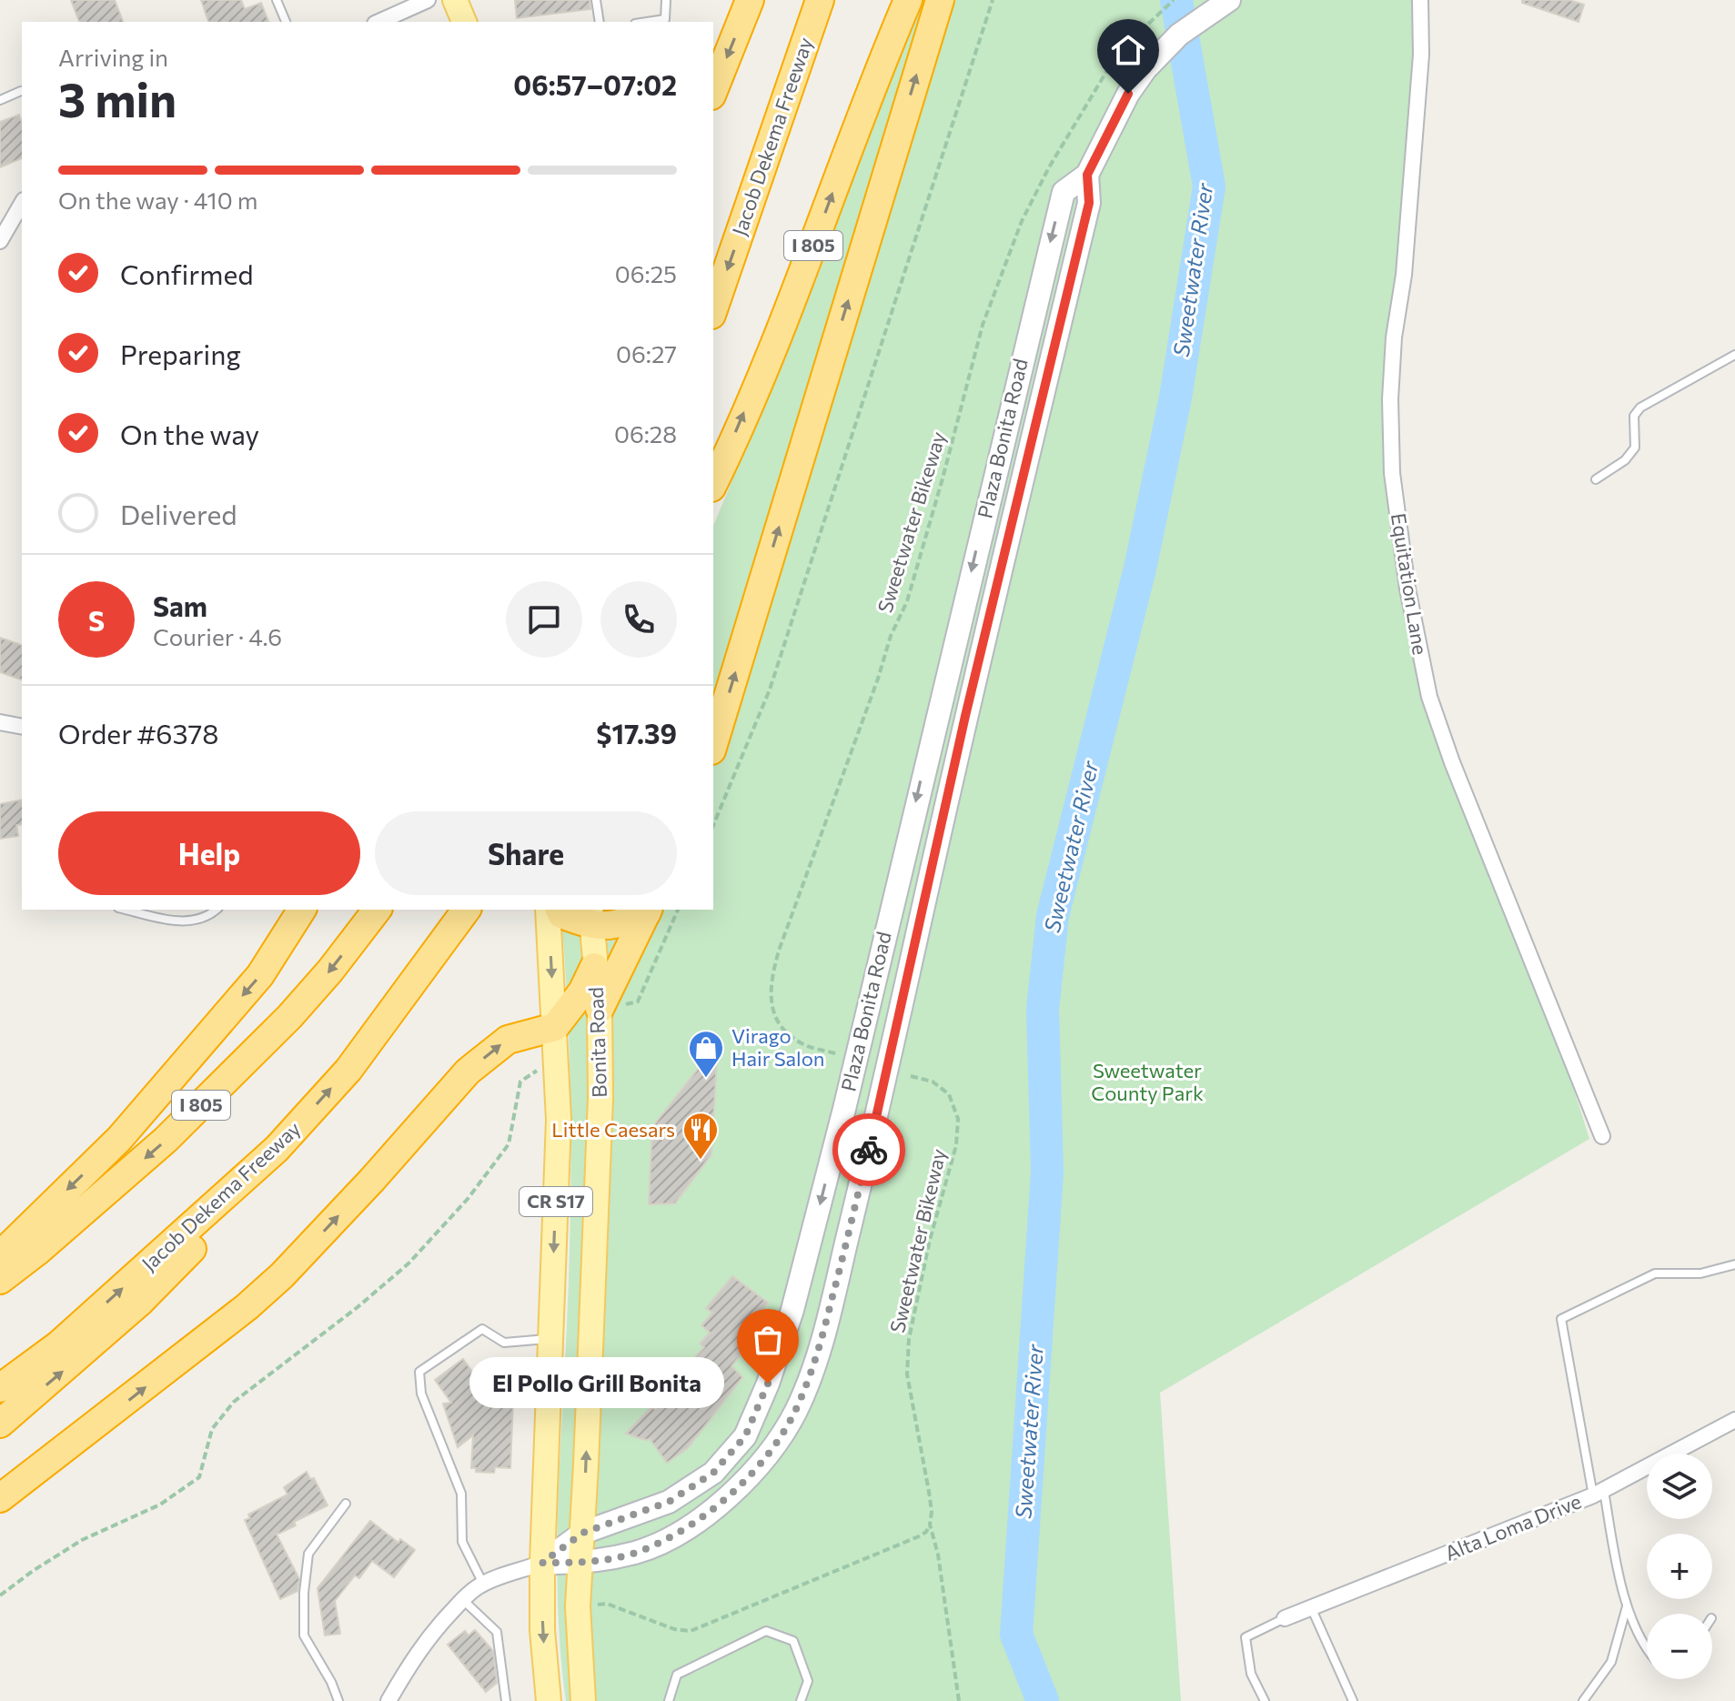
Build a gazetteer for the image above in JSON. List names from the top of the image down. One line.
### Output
{"streets":{"highway":["Jacob Dekema Freeway","I 805"],"main road":["Plaza Bonita Road","Bonita Road","CR S17"],"street":["Equitation Lane","Alta Loma Drive"],"path":["Sweetwater Bikeway"]},"crossings":[["Plaza Bonita Road","Bonita Road"]],"water":["Sweetwater River"],"parks":["Sweetwater County Park"],"places":{"shop":["Virago Hair Salon"],"restaurant":["Little Caesars"],"other":["El Pollo Grill Bonita"]},"page":{"heading":["3 min","Arriving in","06:57–07:02"],"panel":["Sam","Courier · 4.6","Order #6378","$17.39"],"bar":"On the way · 410 m","list":[["Confirmed","06:25"],["Preparing","06:27"],["On the way","06:28"],"Delivered"],"round":"S","buttons":["Help","Share"],"bubble":"El Pollo Grill Bonita","map_buttons":["+","−"]}}
